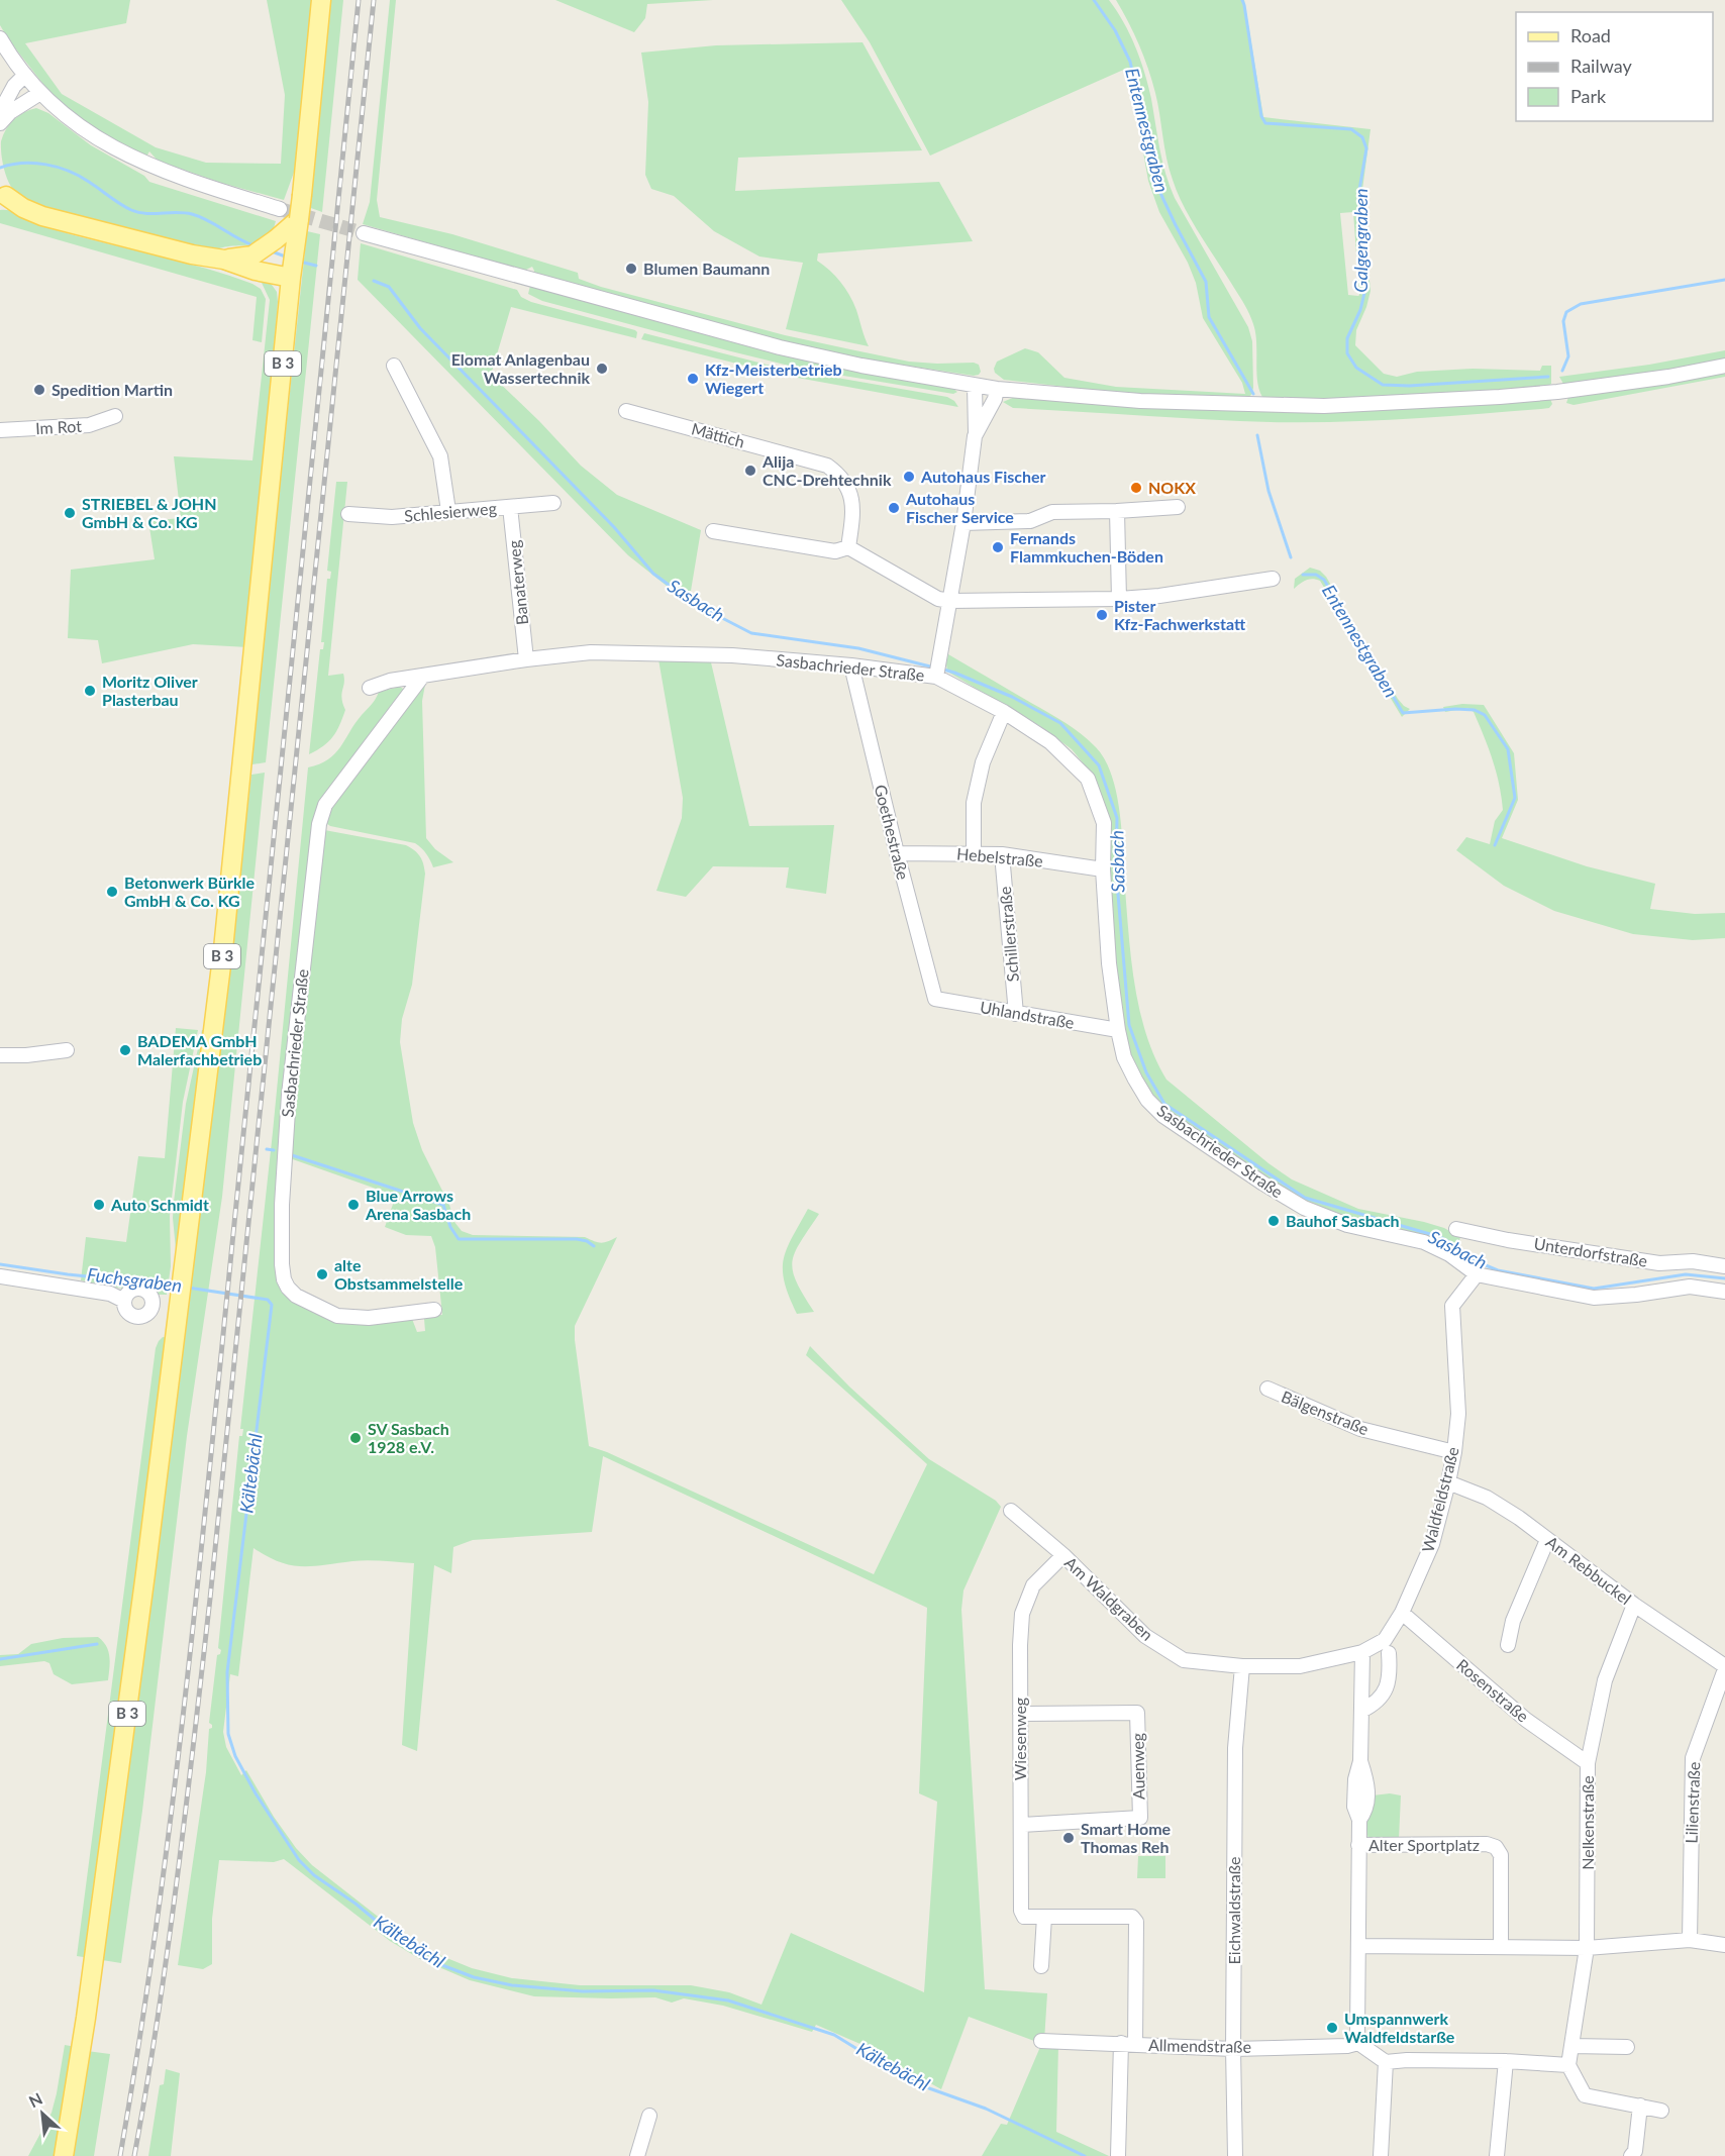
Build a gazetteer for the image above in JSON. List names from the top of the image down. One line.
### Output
{"streets":{"main road":["B 3"],"street":["Im Rot","Mättich","Schlesierweg","Banaterweg","Sasbachrieder Straße","Goethestraße","Hebelstraße","Schillerstraße","Uhlandstraße","Unterdorfstraße","Bälgenstraße","Waldfeldstraße","Am Rebbuckel","Am Waldgraben","Rosenstraße","Wiesenweg","Auenweg","Lilienstraße","Nelkenstraße","Alter Sportplatz","Eichwaldstraße","Allmendstraße"]},"crossings":[["Schlesierweg","Banaterweg"],["Banaterweg","Sasbachrieder Straße"],["Sasbachrieder Straße","Goethestraße"],["Sasbachrieder Straße","Hebelstraße"],["Sasbachrieder Straße","Uhlandstraße"],["Sasbachrieder Straße","Waldfeldstraße"],["Goethestraße","Hebelstraße"],["Goethestraße","Uhlandstraße"],["Hebelstraße","Schillerstraße"],["Schillerstraße","Uhlandstraße"],["Bälgenstraße","Waldfeldstraße"],["Waldfeldstraße","Am Rebbuckel"],["Waldfeldstraße","Am Waldgraben"],["Waldfeldstraße","Rosenstraße"],["Am Rebbuckel","Lilienstraße"],["Am Rebbuckel","Nelkenstraße"],["Am Waldgraben","Wiesenweg"],["Am Waldgraben","Eichwaldstraße"],["Rosenstraße","Nelkenstraße"],["Wiesenweg","Auenweg"],["Wiesenweg","Allmendstraße"],["Eichwaldstraße","Allmendstraße"]],"water":["Entennestgraben","Galgengraben","Sasbach","Fuchsgraben","Kältebächl"],"places":["Blumen Baumann","Elomat Anlagenbau Wassertechnik","Kfz-Meisterbetrieb Wiegert","Spedition Martin","Alija CNC-Drehtechnik","Autohaus Fischer","NOKX","Autohaus Fischer Service","STRIEBEL & JOHN GmbH & Co. KG","Fernands Flammkuchen-Böden","Pister Kfz-Fachwerkstatt","Moritz Oliver Plasterbau","Betonwerk Bürkle GmbH & Co. KG","BADEMA GmbH Malerfachbetrieb","Auto Schmidt","Blue Arrows Arena Sasbach","Bauhof Sasbach","alte Obstsammelstelle","SV Sasbach 1928 e.V.","Smart Home Thomas Reh","Umspannwerk Waldfeldstarße"],"legend":["Road","Railway","Park"],"north":"top left"}
